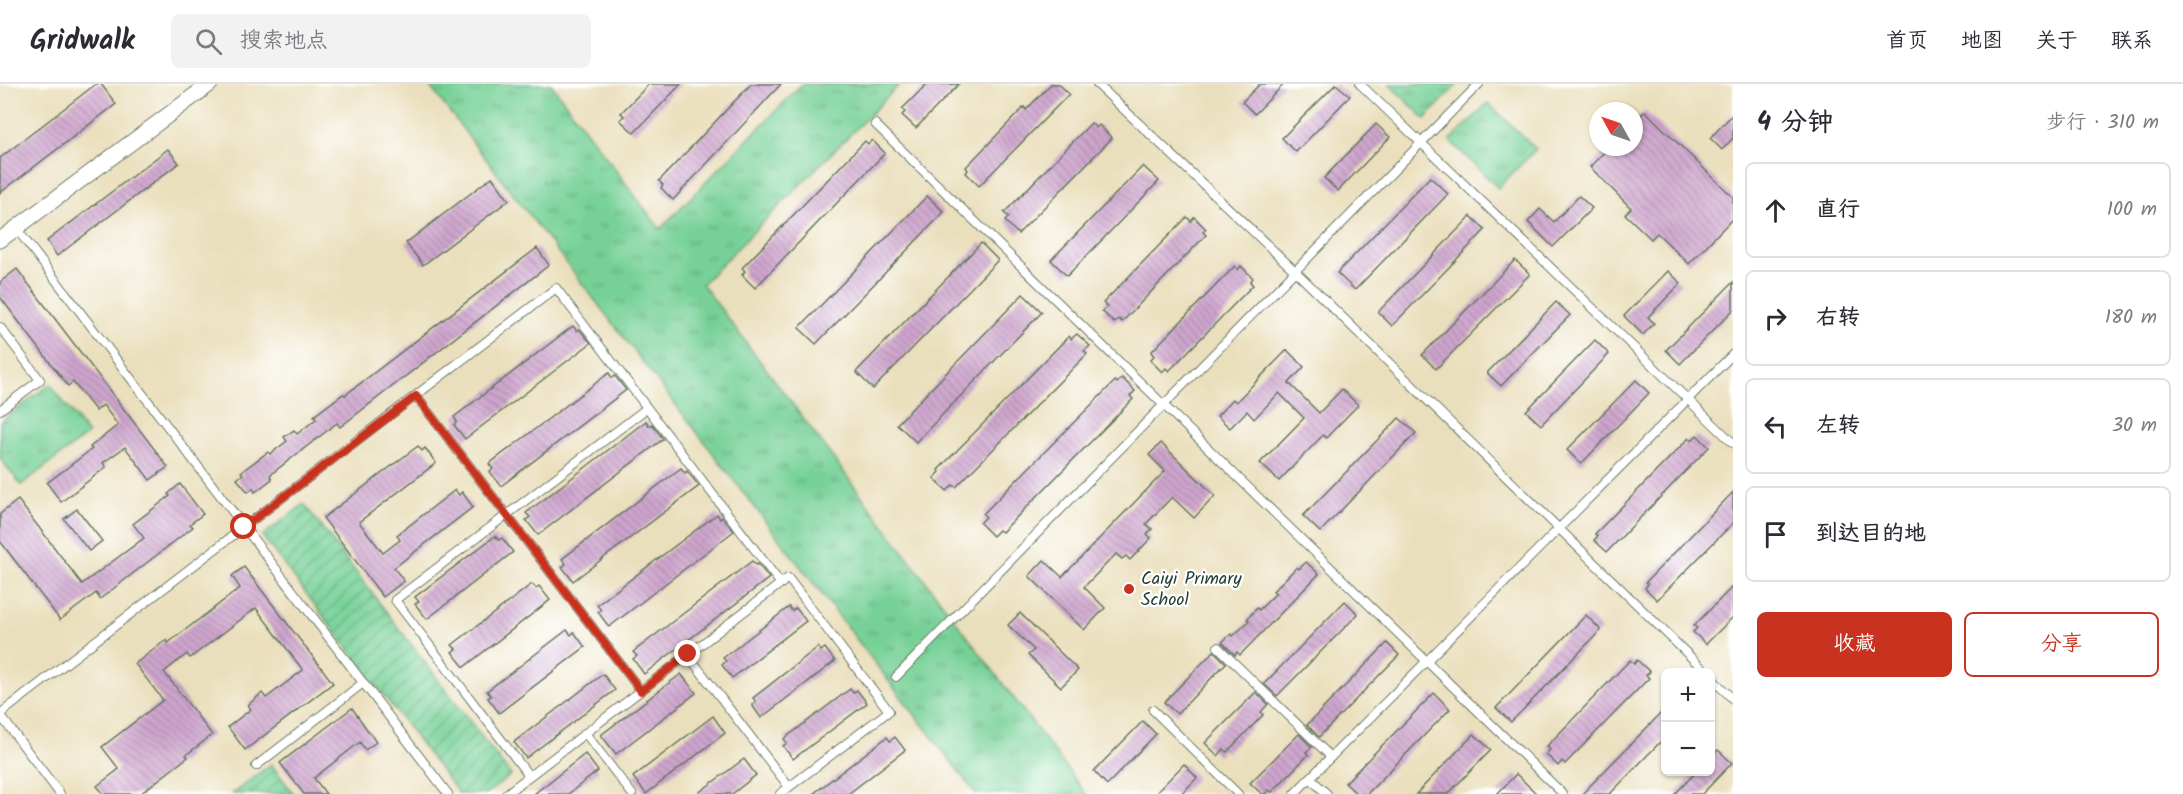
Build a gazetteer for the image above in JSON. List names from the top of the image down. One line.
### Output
{"places":["Caiyi Primary School"],"north":"top left","page":{"header":"Gridwalk","search":"搜索地点","nav":["首页","地图","关于","联系"],"heading":["4 分钟","步行 · 310 m"],"list":[["直行","100 m"],["右转","180 m"],["左转","30 m"],"到达目的地"],"buttons":["收藏","分享"],"map_buttons":["+","−"]}}
